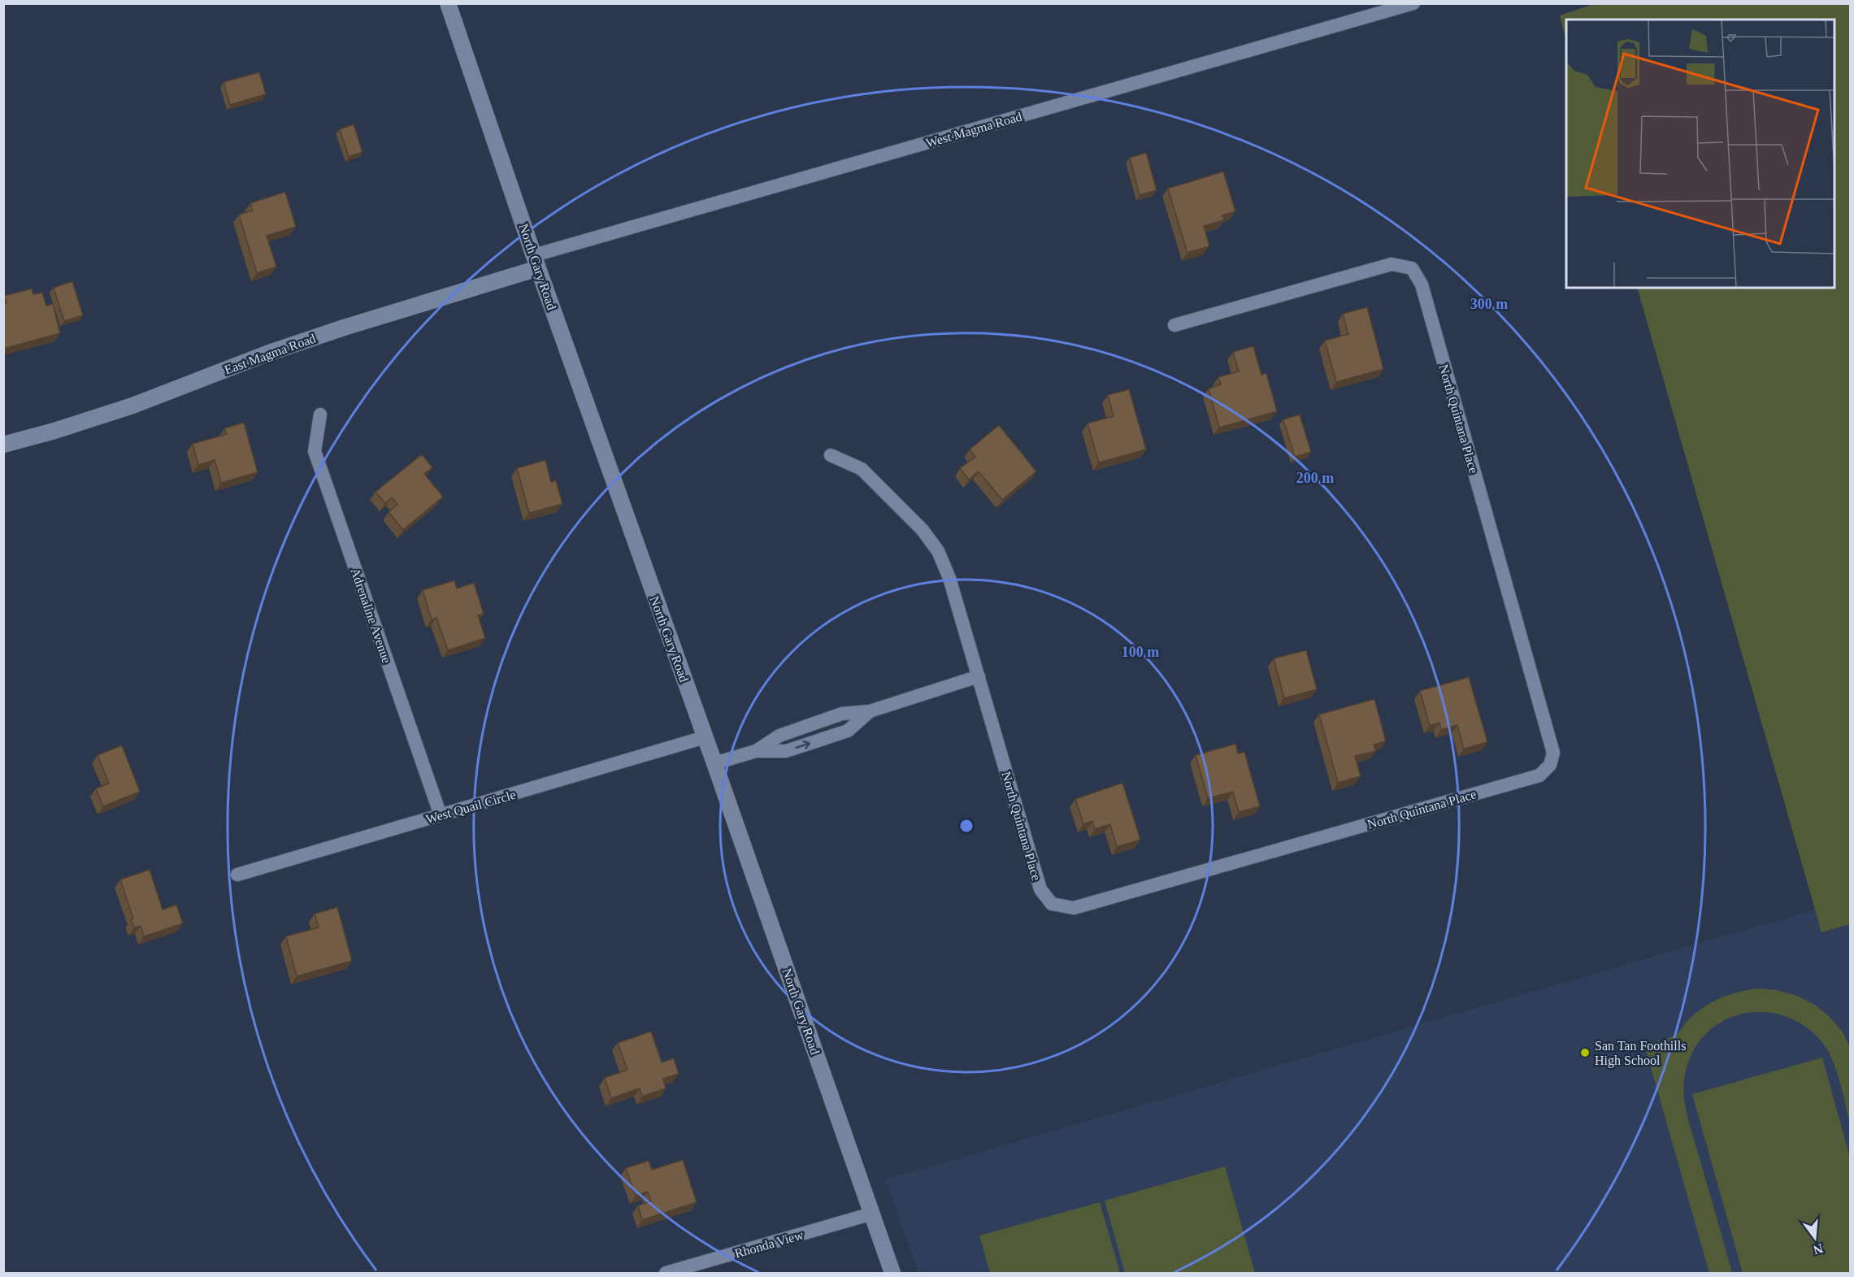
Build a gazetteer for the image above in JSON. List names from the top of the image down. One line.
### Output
{"streets":{"street":["West Magma Road","North Gary Road","East Magma Road","North Quintana Place","Adrenaline Avenue","West Quail Circle","Rhonda View"]},"crossings":[["West Magma Road","North Gary Road"],["West Magma Road","East Magma Road"],["North Gary Road","East Magma Road"],["North Gary Road","West Quail Circle"],["North Gary Road","Rhonda View"],["Adrenaline Avenue","West Quail Circle"]],"places":["San Tan Foothills High School"],"north":"bottom","rings":["300 m","200 m","100 m"]}
